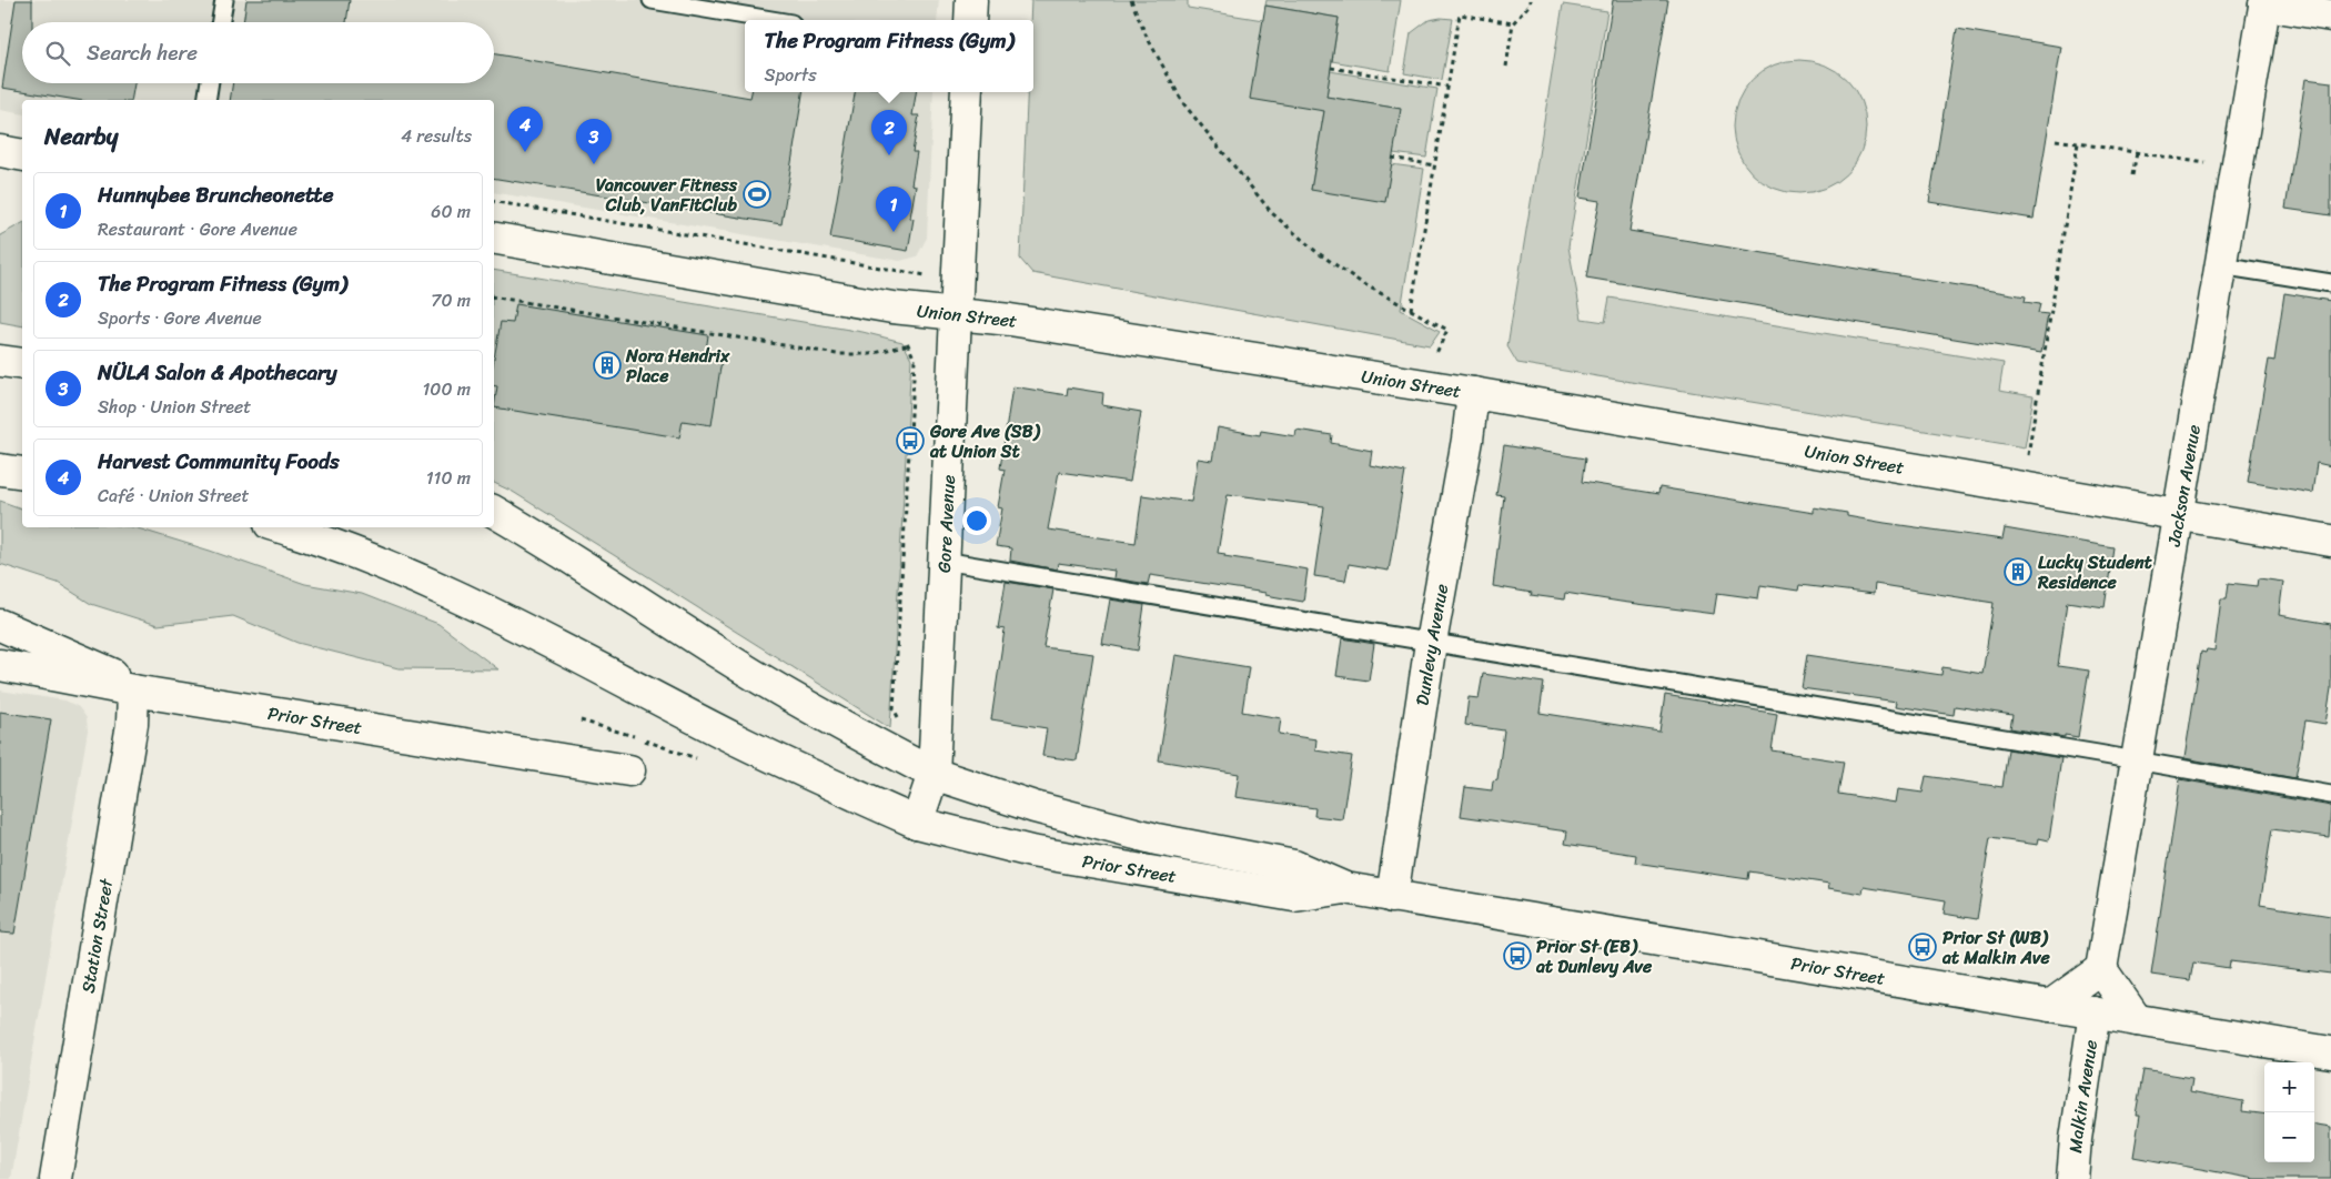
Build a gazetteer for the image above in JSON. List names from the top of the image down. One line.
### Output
{"streets":{"street":["Union Street","Jackson Avenue","Gore Avenue","Dunlevy Avenue","Prior Street","Station Street","Malkin Avenue"]},"crossings":[["Union Street","Jackson Avenue"],["Union Street","Gore Avenue"],["Union Street","Dunlevy Avenue"],["Gore Avenue","Prior Street"],["Dunlevy Avenue","Prior Street"],["Prior Street","Station Street"],["Prior Street","Malkin Avenue"]],"places":{"sports":["Vancouver Fitness Club, VanFitClub"],"building":["Nora Hendrix Place","Lucky Student Residence"],"bus stop":["Gore Ave (SB) at Union St","Prior St (WB) at Malkin Ave","Prior St (EB) at Dunlevy Ave"]},"page":{"popup":["The Program Fitness (Gym)","Sports"],"search":"Search here","heading":["Nearby","4 results"],"pins":["4","2","3","1"],"list":[{"mark":"1","name":"Hunnybee Bruncheonette","note":"Restaurant · Gore Avenue","value":"60 m"},{"mark":"2","name":"The Program Fitness (Gym)","note":"Sports · Gore Avenue","value":"70 m"},{"mark":"3","name":"NÜLA Salon & Apothecary","note":"Shop · Union Street","value":"100 m"},{"mark":"4","name":"Harvest Community Foods","note":"Café · Union Street","value":"110 m"}],"map_buttons":["+","−"]}}
